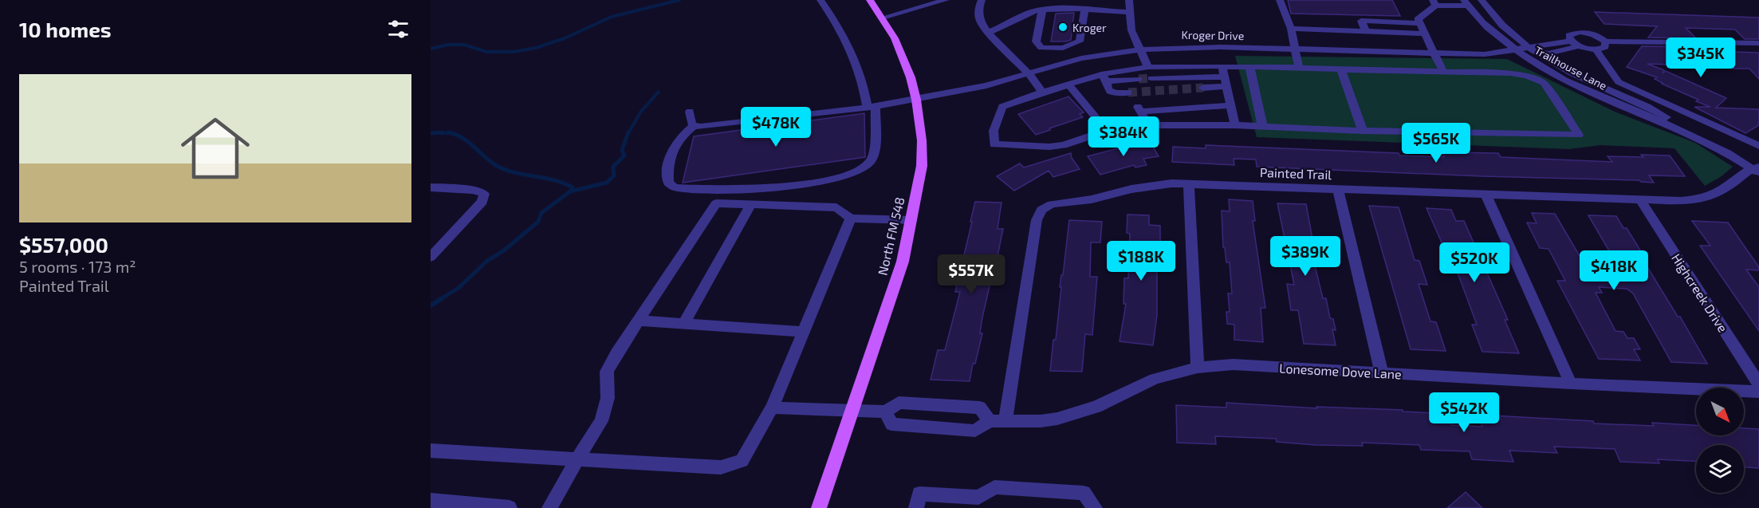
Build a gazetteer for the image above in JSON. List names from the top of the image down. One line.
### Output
{"streets":{"main road":["North FM 548"],"street":["Kroger Drive","Trailhouse Lane","Painted Trail","Highcreek Drive","Lonesome Dove Lane"]},"crossings":[["Kroger Drive","Trailhouse Lane"],["Kroger Drive","North FM 548"],["Trailhouse Lane","Painted Trail"],["Painted Trail","Highcreek Drive"],["Painted Trail","Lonesome Dove Lane"]],"places":["Kroger"],"north":"bottom right","page":{"heading":"10 homes","price":["$345K","$478K","$384K","$565K","$389K","$188K","$520K","$418K","$557K","$542K"],"list":[{"name":"$557,000","note":"5 rooms · 173 m² · Painted Trail"}]}}
